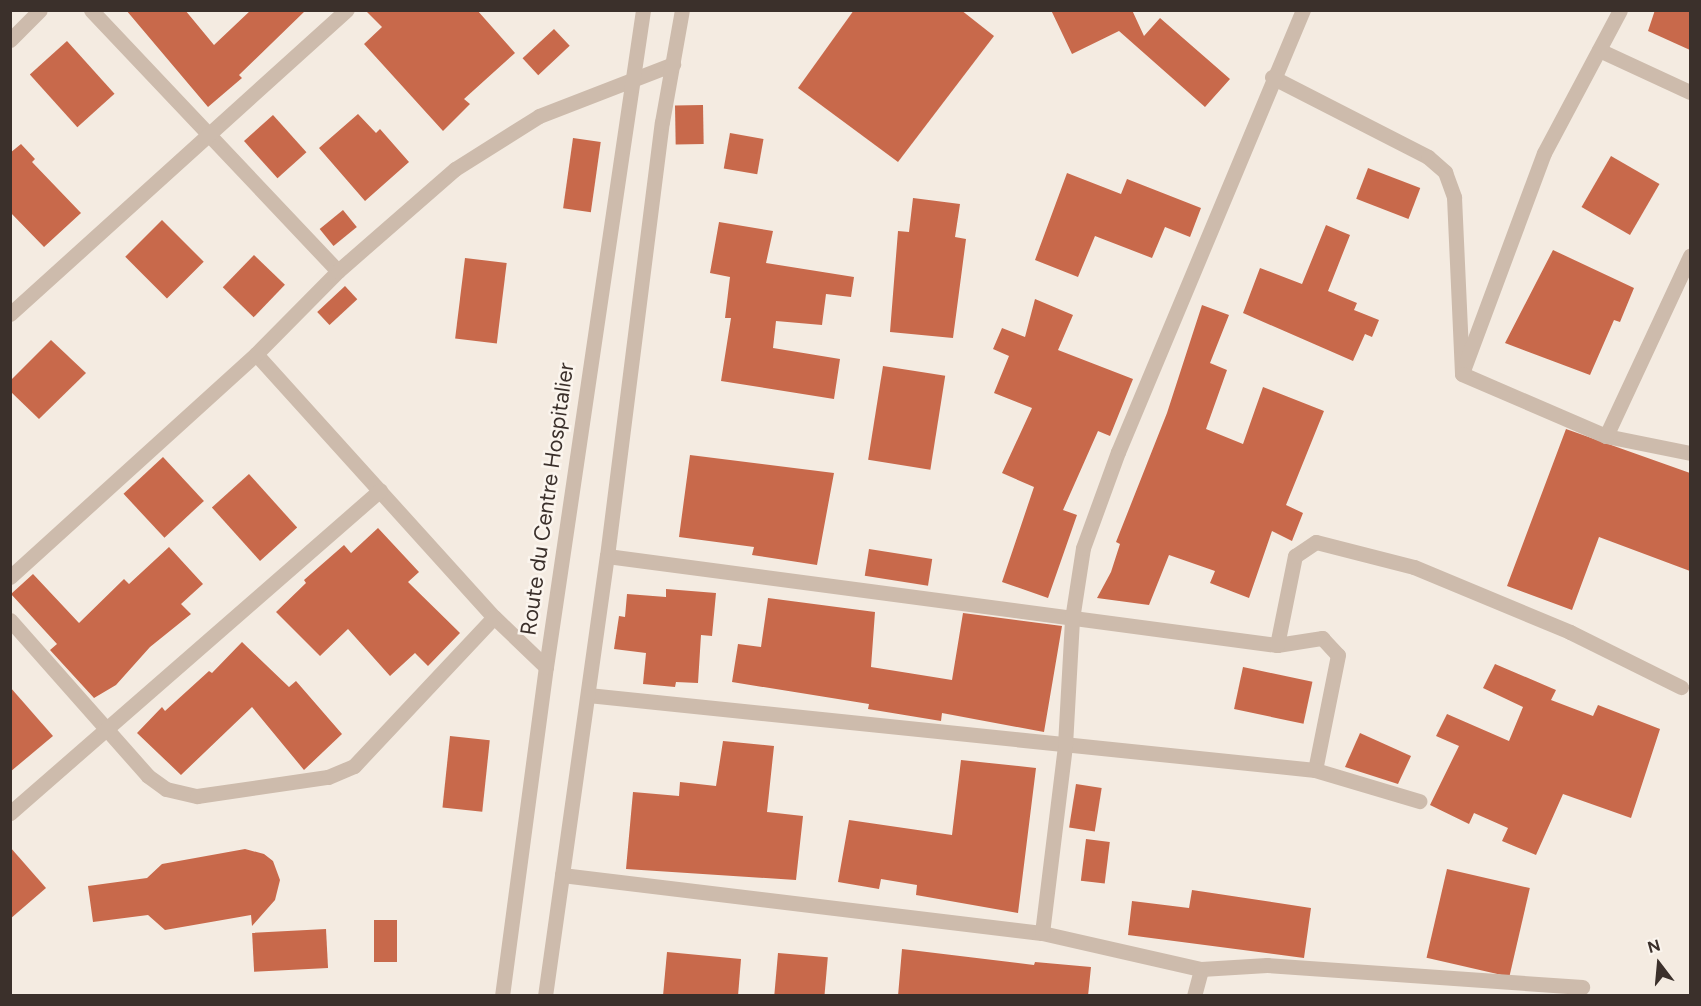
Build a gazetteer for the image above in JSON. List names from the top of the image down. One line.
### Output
{"streets":{"street":["Route du Centre Hospitalier"]},"north":"top"}
